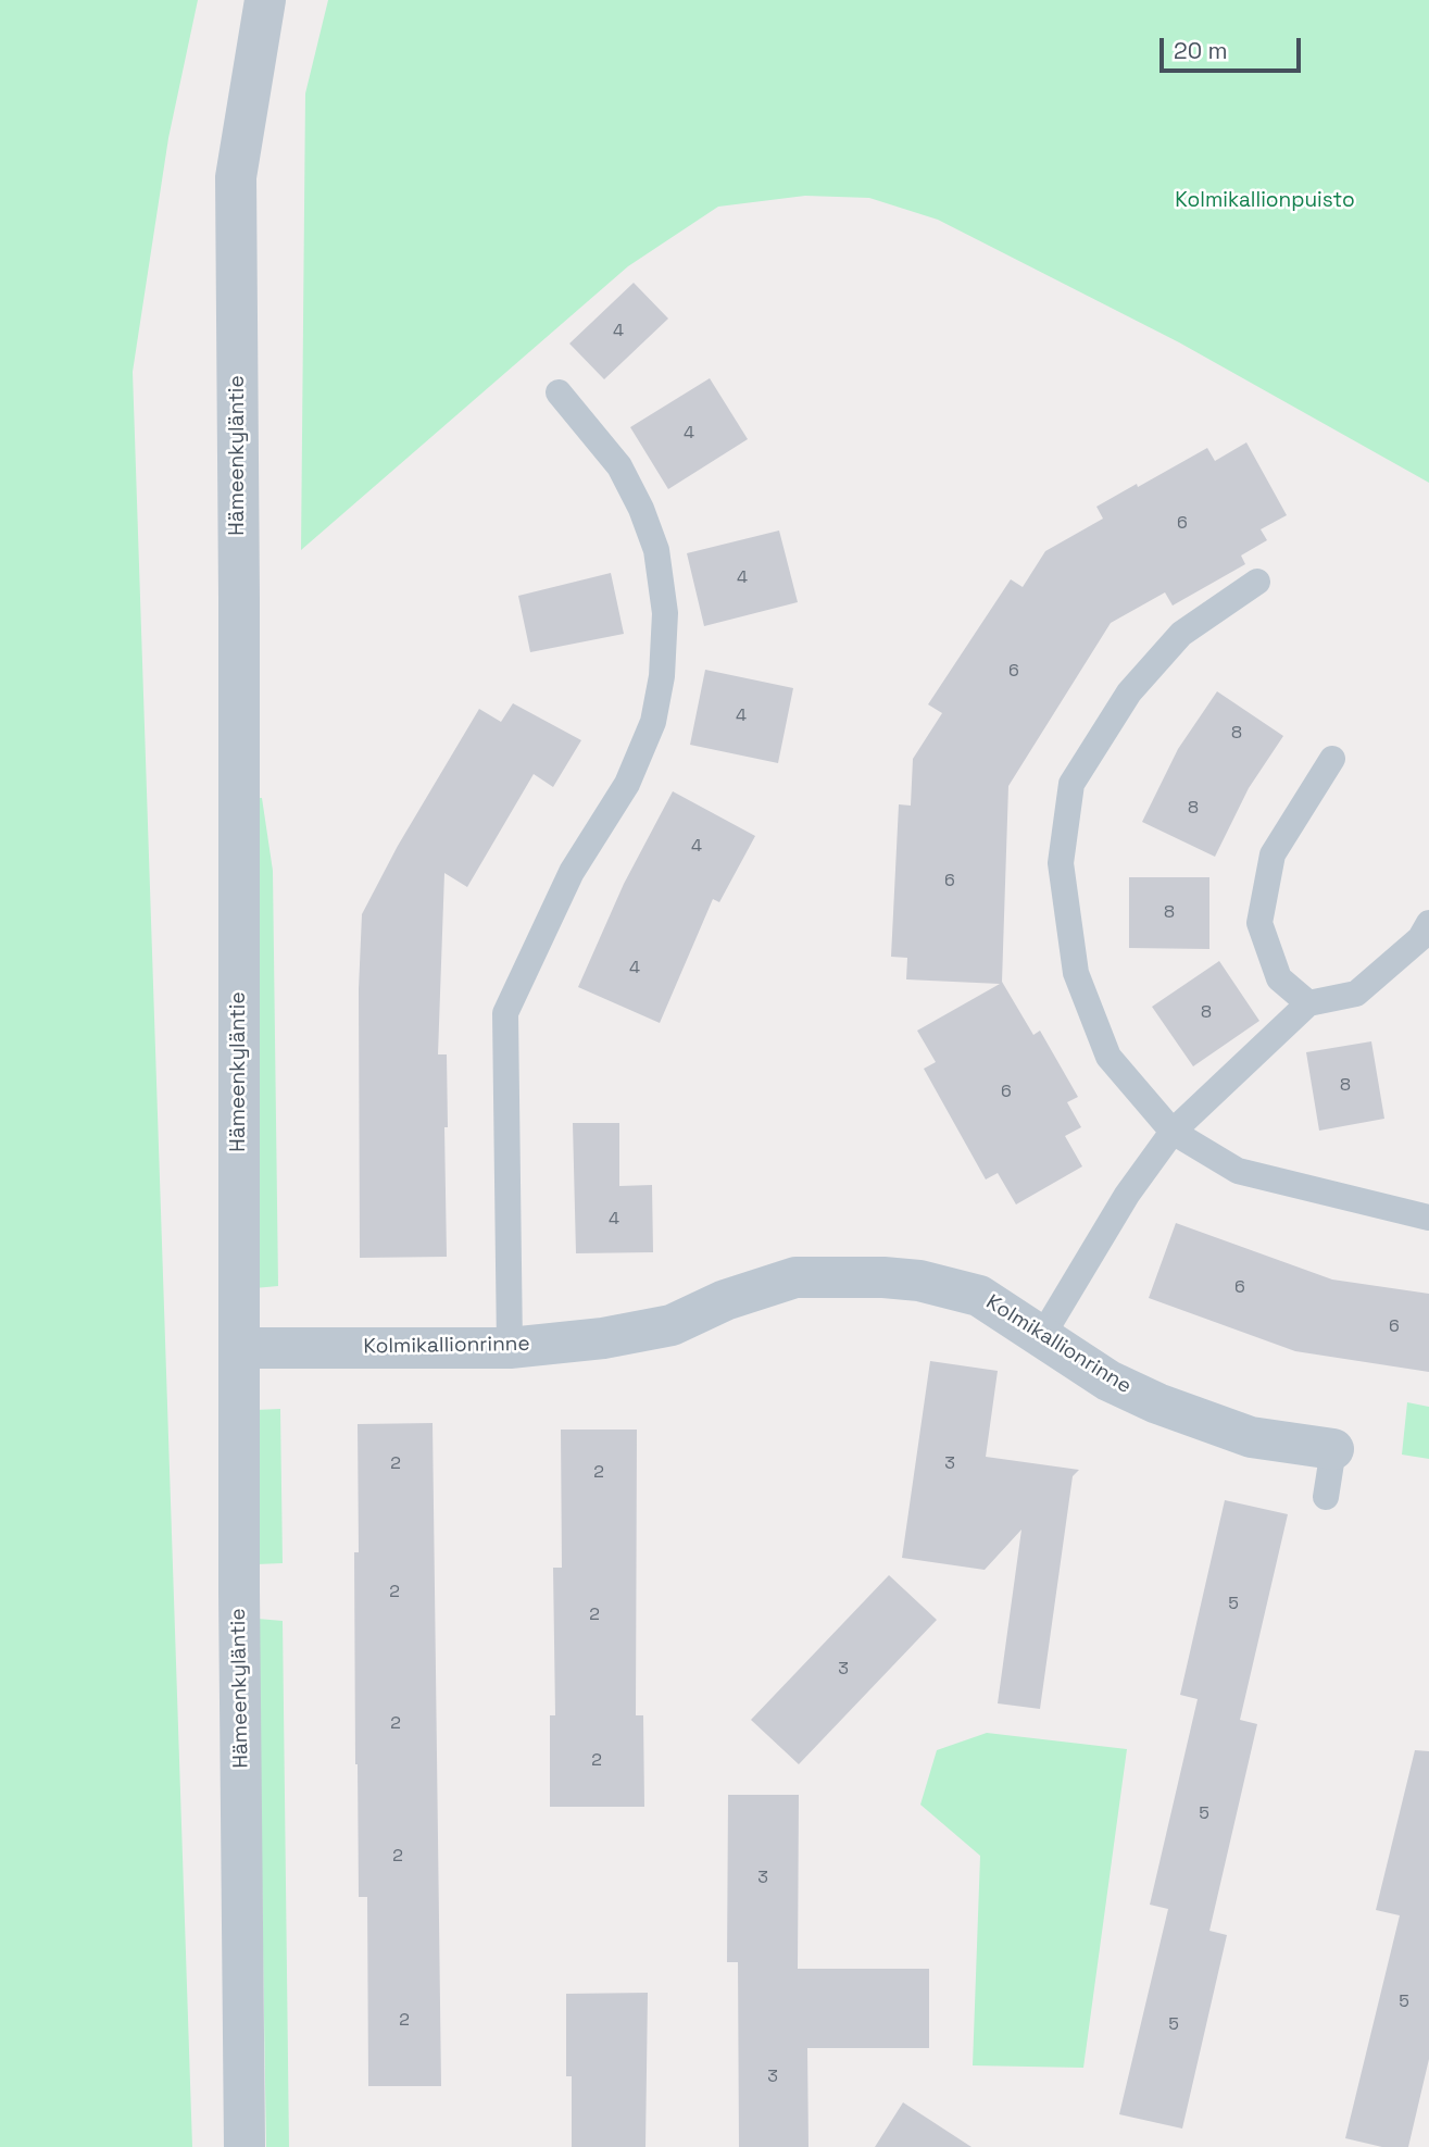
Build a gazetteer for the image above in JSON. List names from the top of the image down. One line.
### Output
{"streets":{"street":["Hämeenkyläntie","Kolmikallionrinne"]},"crossings":[["Hämeenkyläntie","Kolmikallionrinne"]],"parks":["Kolmikallionpuisto"],"house_numbers":["4","4","6","4","6","4","8","8","4","6","8","4","8","8","6","4","6","6","2","3","2","2","5","2","3","2","2","5","2","3","5","2","5","3"],"scale_bar":"20 m"}
